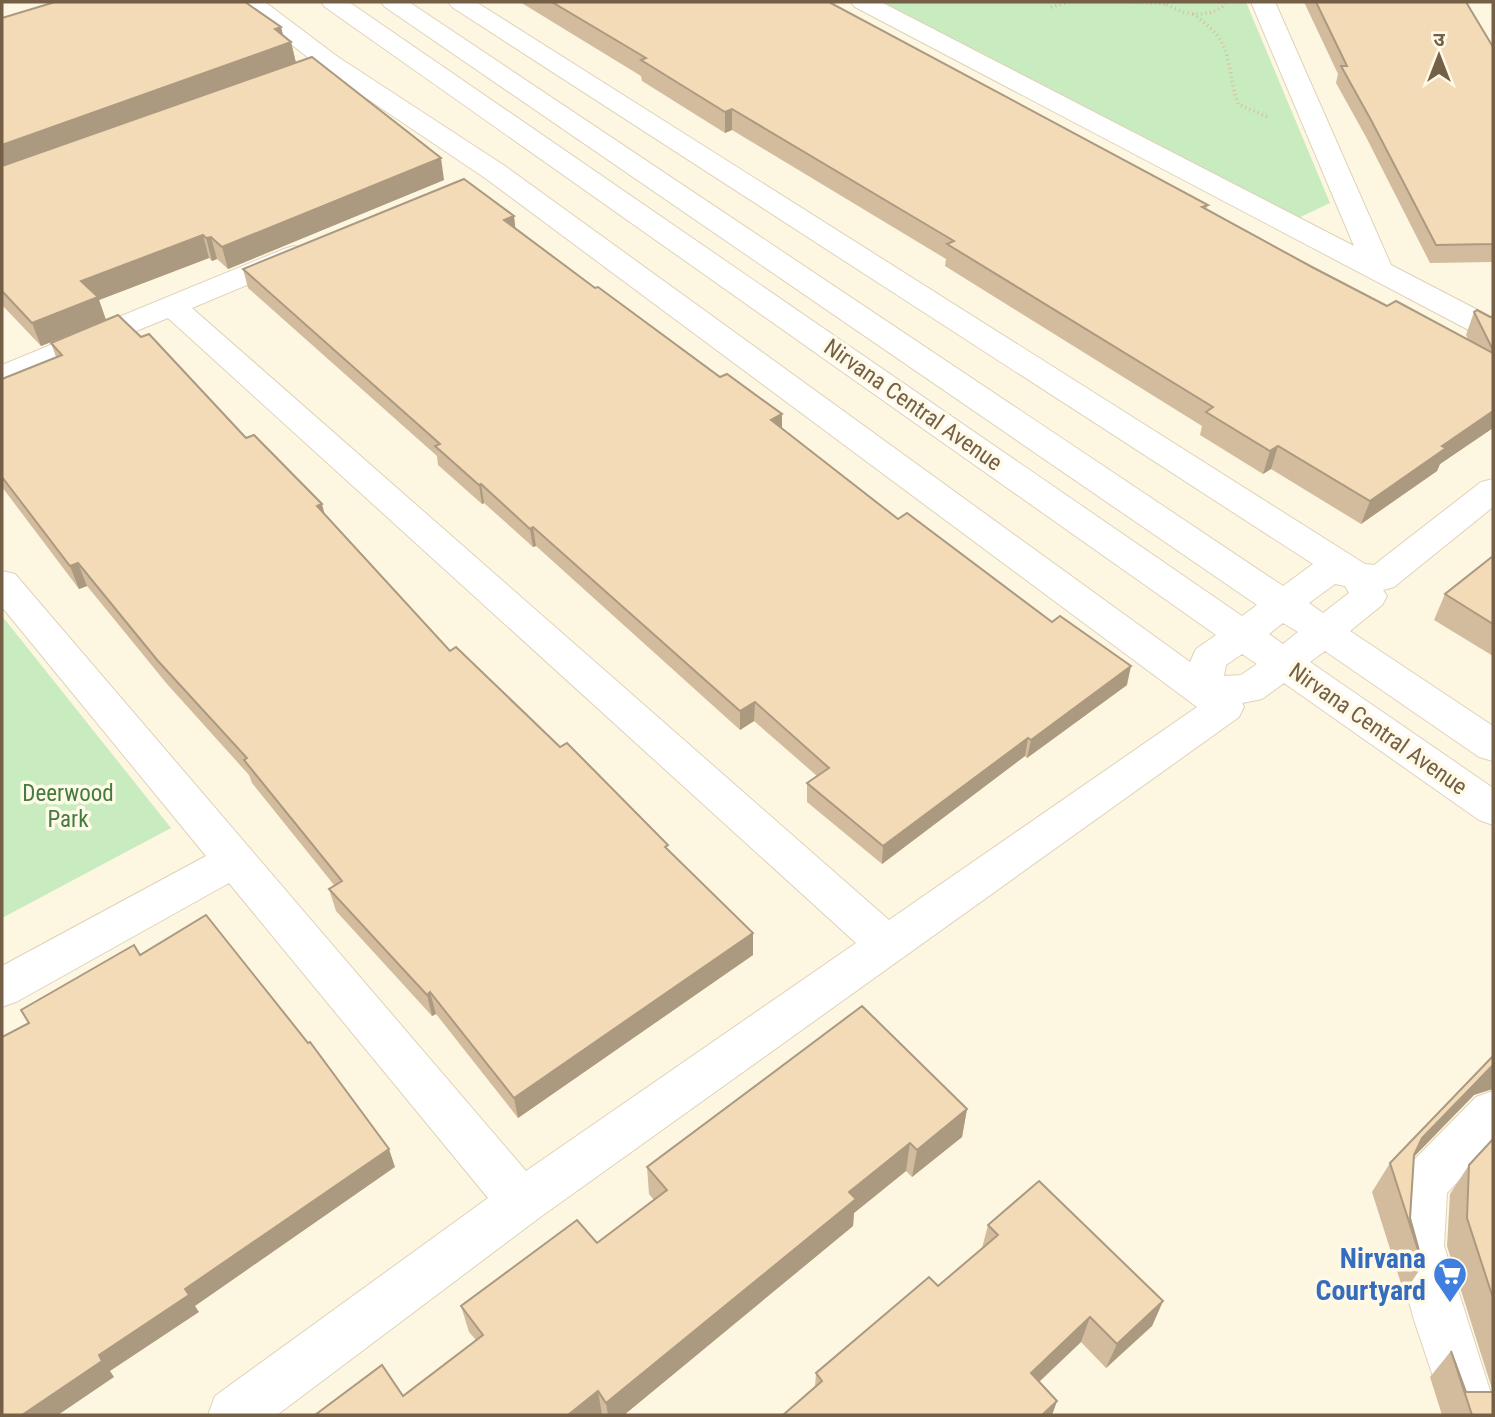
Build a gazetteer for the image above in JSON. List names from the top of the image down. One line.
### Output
{"streets":{"street":["Nirvana Central Avenue"]},"parks":["Deerwood Park"],"places":{"supermarket":["Nirvana Courtyard"]},"north":"top"}
